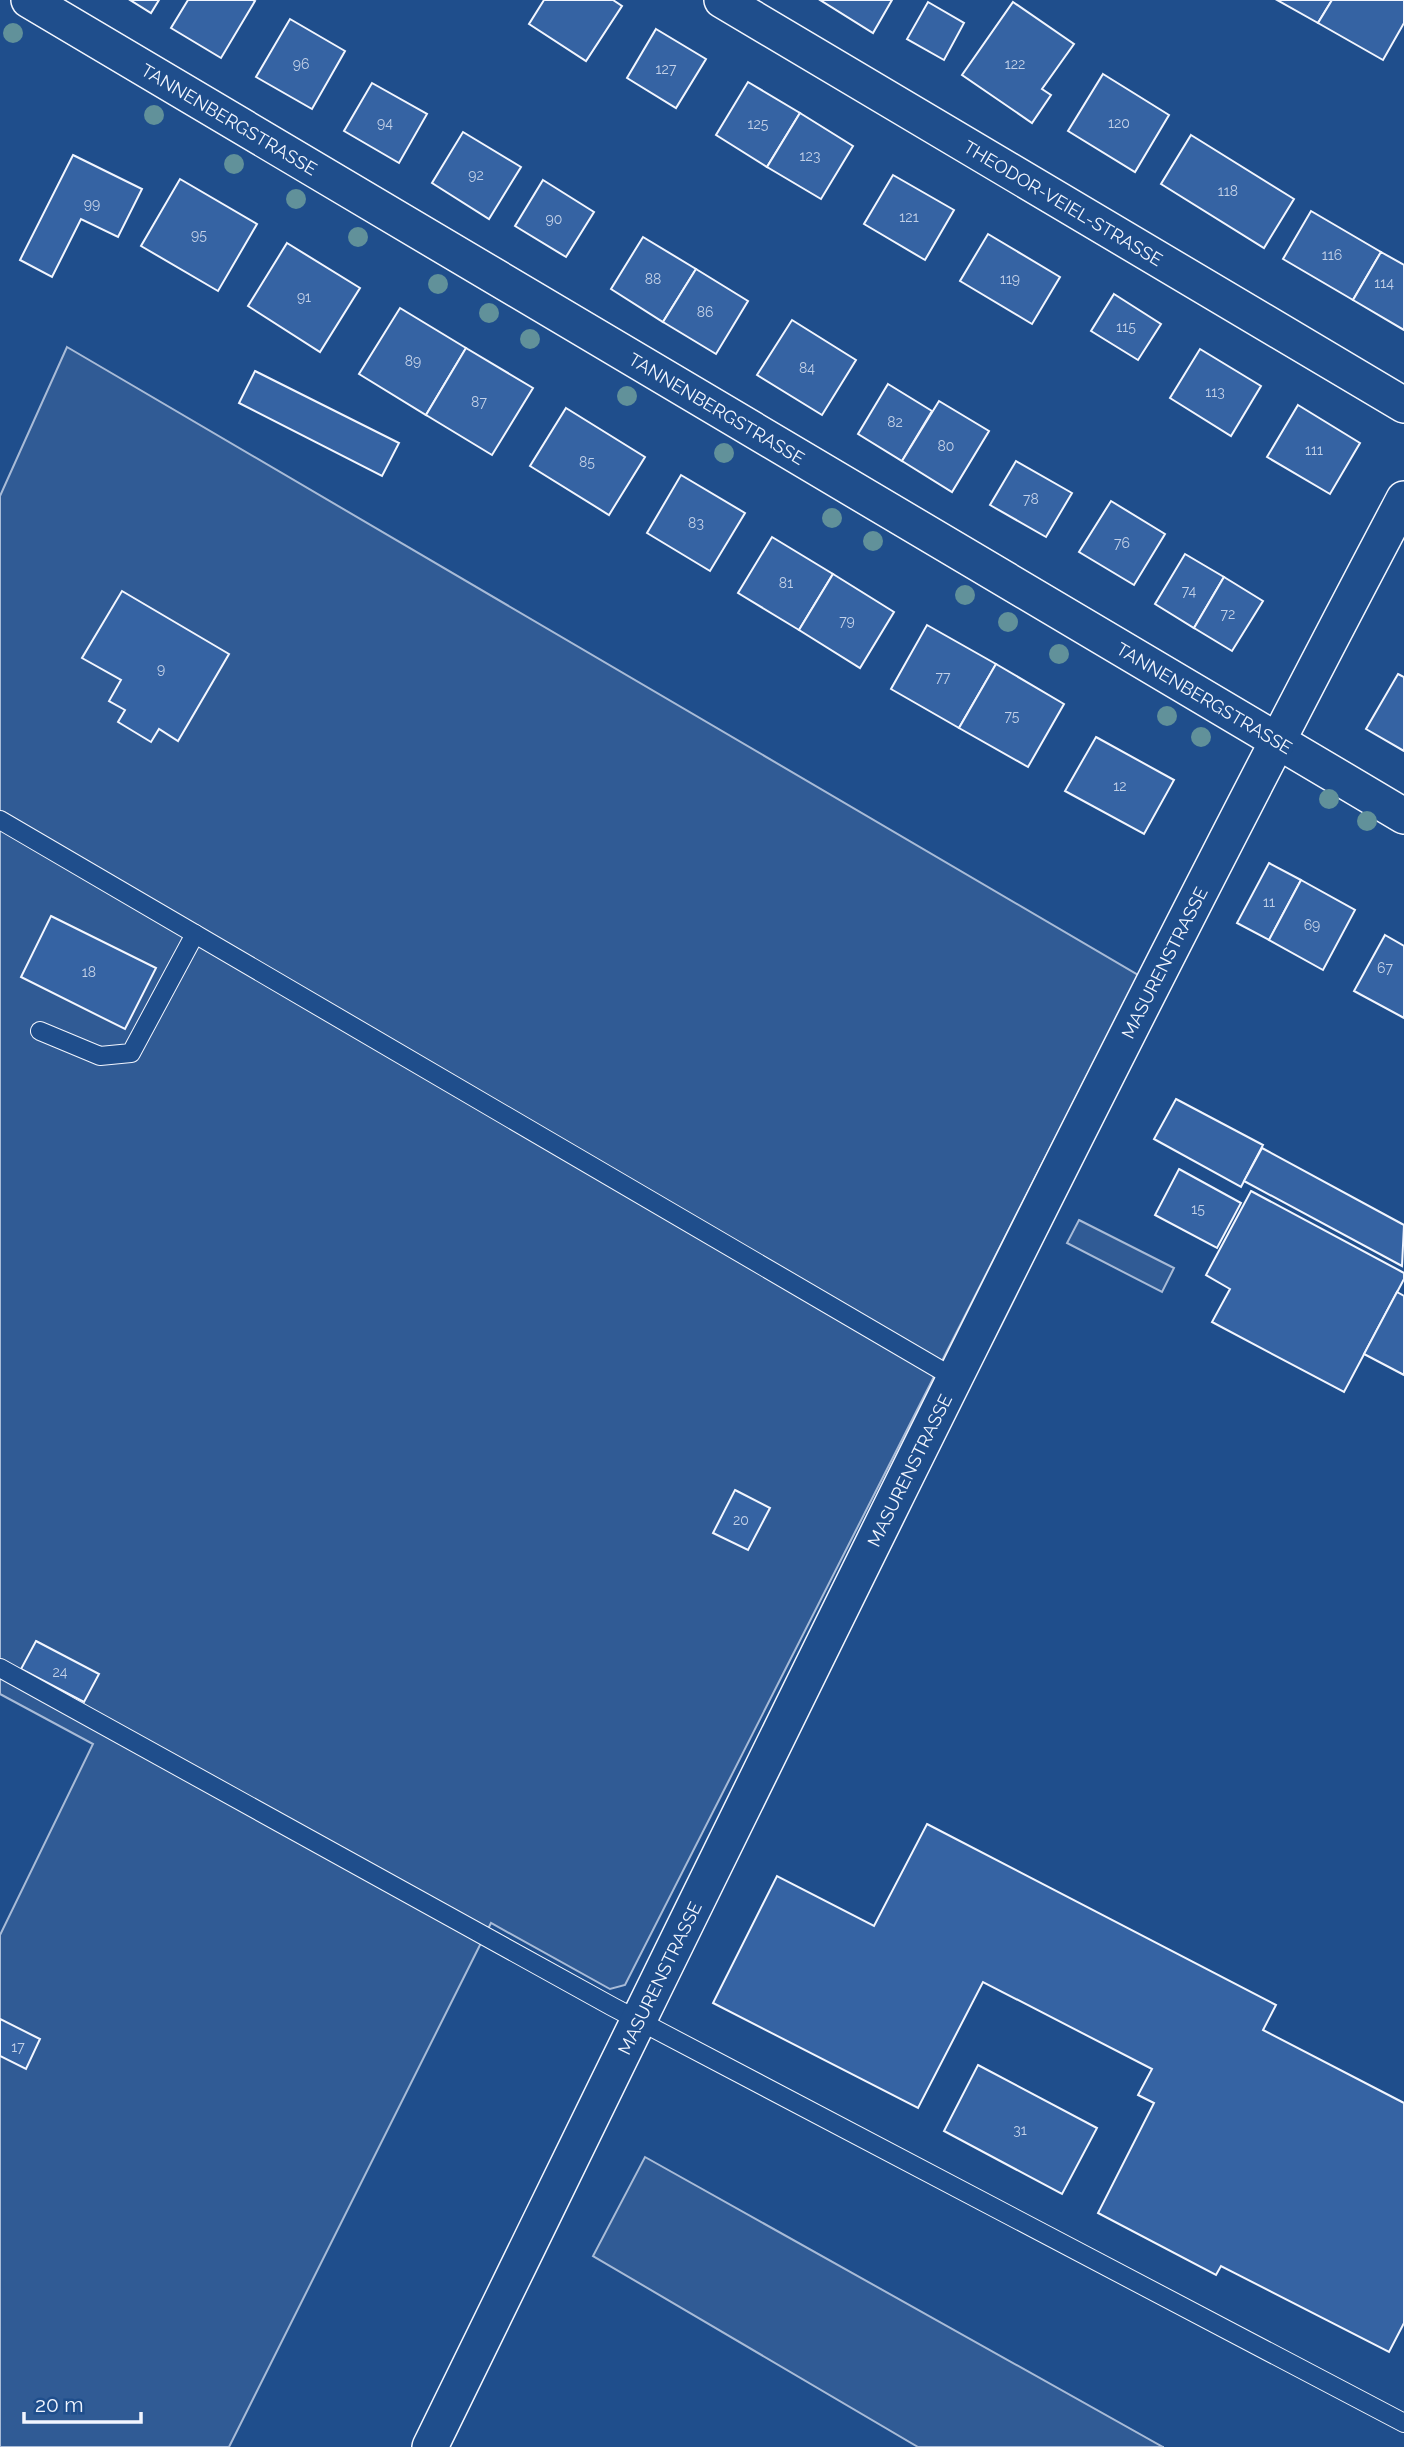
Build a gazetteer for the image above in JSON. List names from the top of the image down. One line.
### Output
{"streets":{"street":["TANNENBERGSTRASSE","THEODOR-VEIEL-STRASSE","MASURENSTRASSE"]},"crossings":[["TANNENBERGSTRASSE","MASURENSTRASSE"]],"house_numbers":["96","122","127","94","120","125","123","92","118","99","121","90","95","116","88","119","114","91","86","115","89","84","113","87","82","80","111","85","78","83","76","81","74","72","79","9","77","75","12","11","69","67","18","15","20","24","17","31"],"scale_bar":"20 m"}
